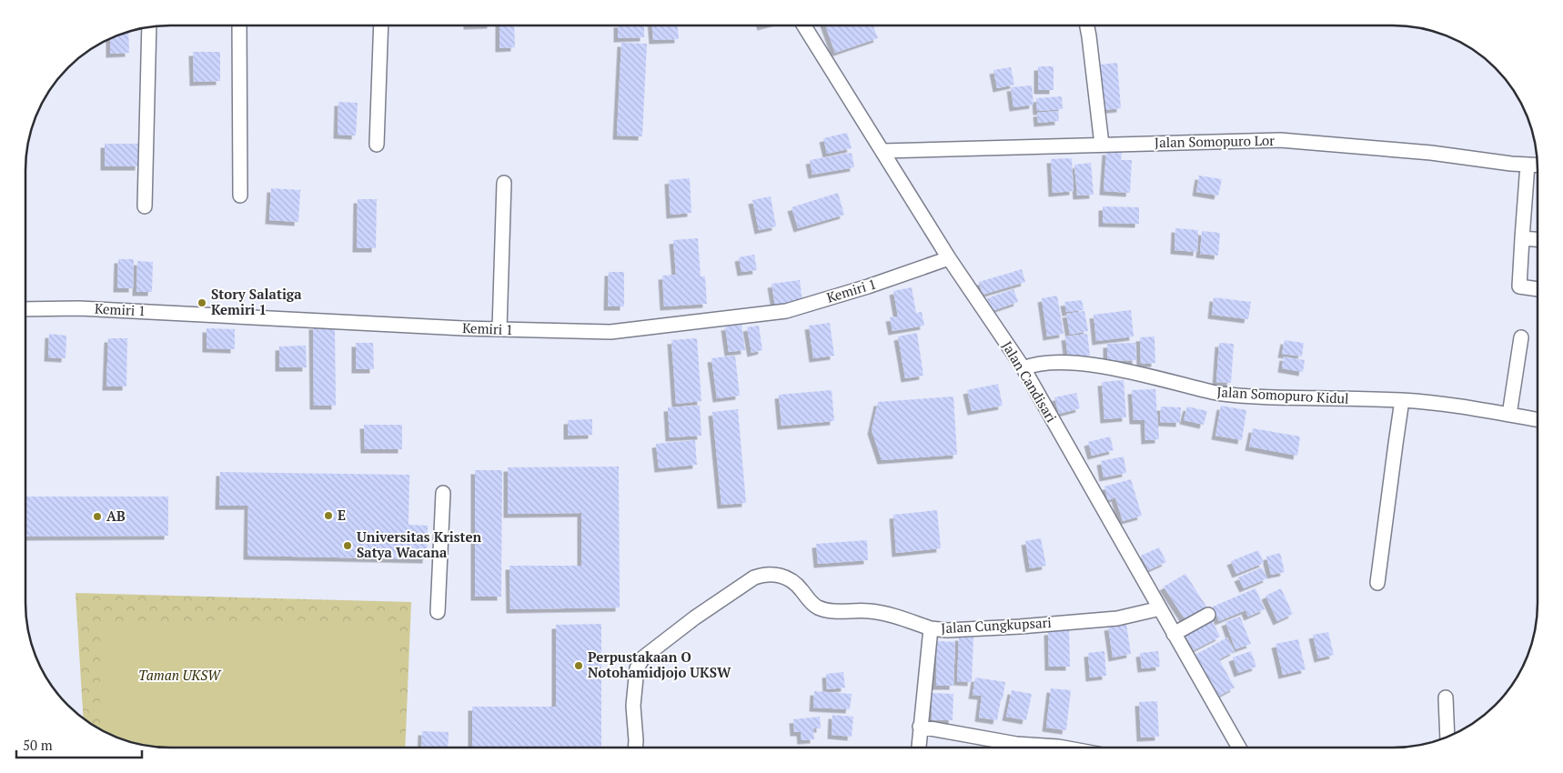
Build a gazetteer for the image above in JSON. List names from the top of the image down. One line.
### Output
{"streets":{"street":["Jalan Somopuro Lor","Kemiri 1","Jalan Candisari","Jalan Somopuro Kidul","Jalan Cungkupsari"]},"crossings":[["Jalan Somopuro Lor","Jalan Candisari"],["Kemiri 1","Jalan Candisari"],["Jalan Candisari","Jalan Somopuro Kidul"],["Jalan Candisari","Jalan Cungkupsari"]],"parks":["Taman UKSW"],"places":["Story Salatiga Kemiri 1","E","AB","Universitas Kristen Satya Wacana","Perpustakaan O Notohamidjojo UKSW"],"scale_bar":"50 m"}
